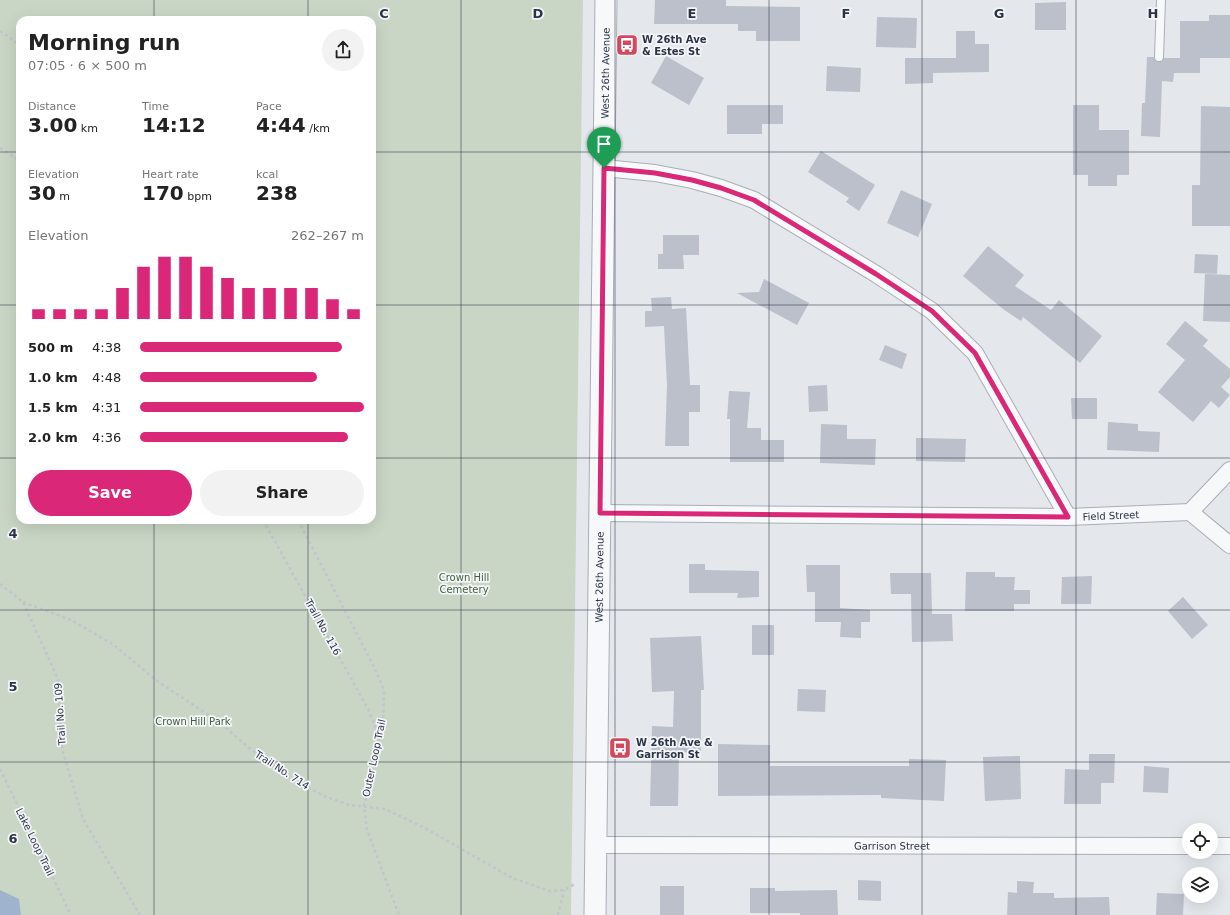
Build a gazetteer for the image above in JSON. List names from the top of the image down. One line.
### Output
{"streets":{"street":["West 26th Avenue","Field Street","Garrison Street"],"path":["Trail No. 116","Trail No. 109","Outer Loop Trail","Trail No. 714","Lake Loop Trail"]},"crossings":[["West 26th Avenue","Field Street"],["West 26th Avenue","Garrison Street"],["Trail No. 116","Outer Loop Trail"],["Trail No. 109","Trail No. 714"],["Outer Loop Trail","Trail No. 714"]],"parks":["Crown Hill Cemetery","Crown Hill Park"],"places":{"bus stop":["W 26th Ave & Estes St","W 26th Ave & Garrison St"]},"page":{"heading":["Morning run","07:05 · 6 × 500 m"],"stats":[["Distance","3.00 km"],["Time","14:12"],["Pace","4:44 /km"],["Elevation","30 m"],["Heart rate","170 bpm"],["kcal","238"]],"chart":["Elevation","262–267 m"],"list":[{"name":"500 m","note":"4:38"},{"name":"1.0 km","note":"4:48"},{"name":"1.5 km","note":"4:31"},{"name":"2.0 km","note":"4:36"}],"buttons":["Save","Share"]},"grid":{"columns":["C","D","E","F","G","H"],"rows":["4","5","6"]}}
